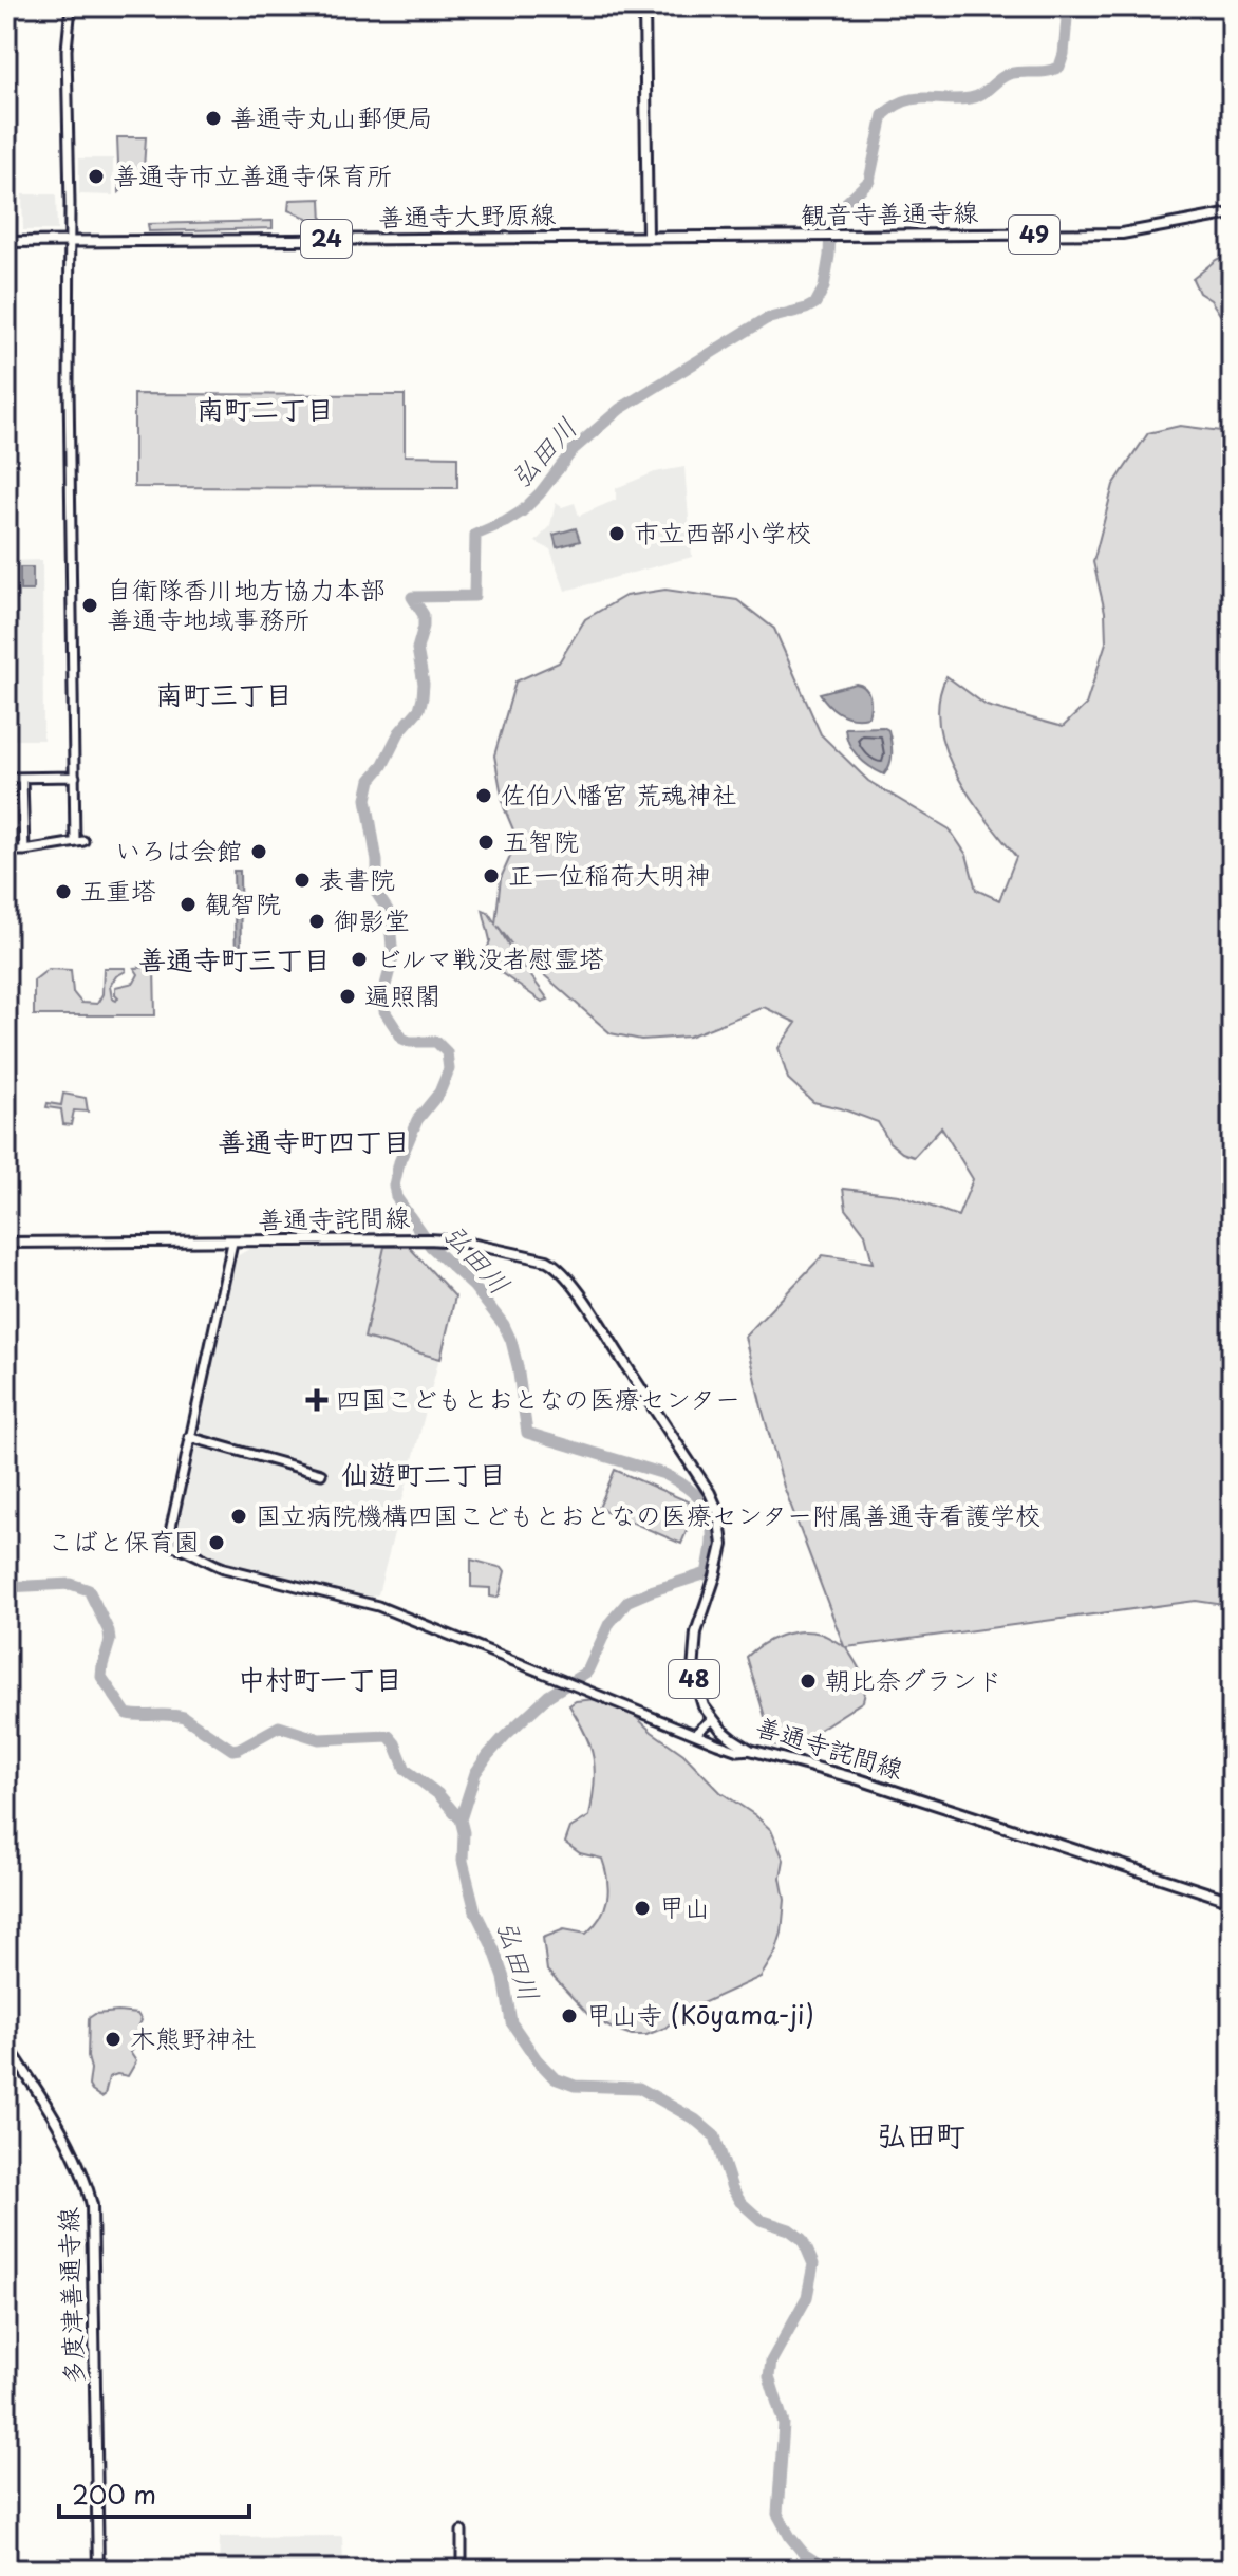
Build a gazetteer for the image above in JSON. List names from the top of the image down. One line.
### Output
{"streets":{"main road":["観音寺善通寺線","善通寺大野原線","49","24","善通寺詫間線","48","多度津善通寺線"]},"crossings":[["観音寺善通寺線","善通寺大野原線"]],"districts":["南町二丁目","南町三丁目","善通寺町三丁目","善通寺町四丁目","仙遊町二丁目","中村町一丁目","弘田町"],"water":["弘田川"],"places":{"other":["善通寺丸山郵便局","善通寺市立善通寺保育所","市立西部小学校","自衛隊香川地方協力本部 善通寺地域事務所","佐伯八幡宮 荒魂神社","五智院","いろは会館","正一位稲荷大明神","表書院","五重塔","観智院","御影堂","ビルマ戦没者慰霊塔","遍照閣","国立病院機構四国こどもとおとなの医療センター附属善通寺看護学校","こばと保育園","朝比奈グランド","甲山","甲山寺 (Kōyama-ji)","木熊野神社"],"health":["四国こどもとおとなの医療センター"]},"scale_bar":"200 m"}
